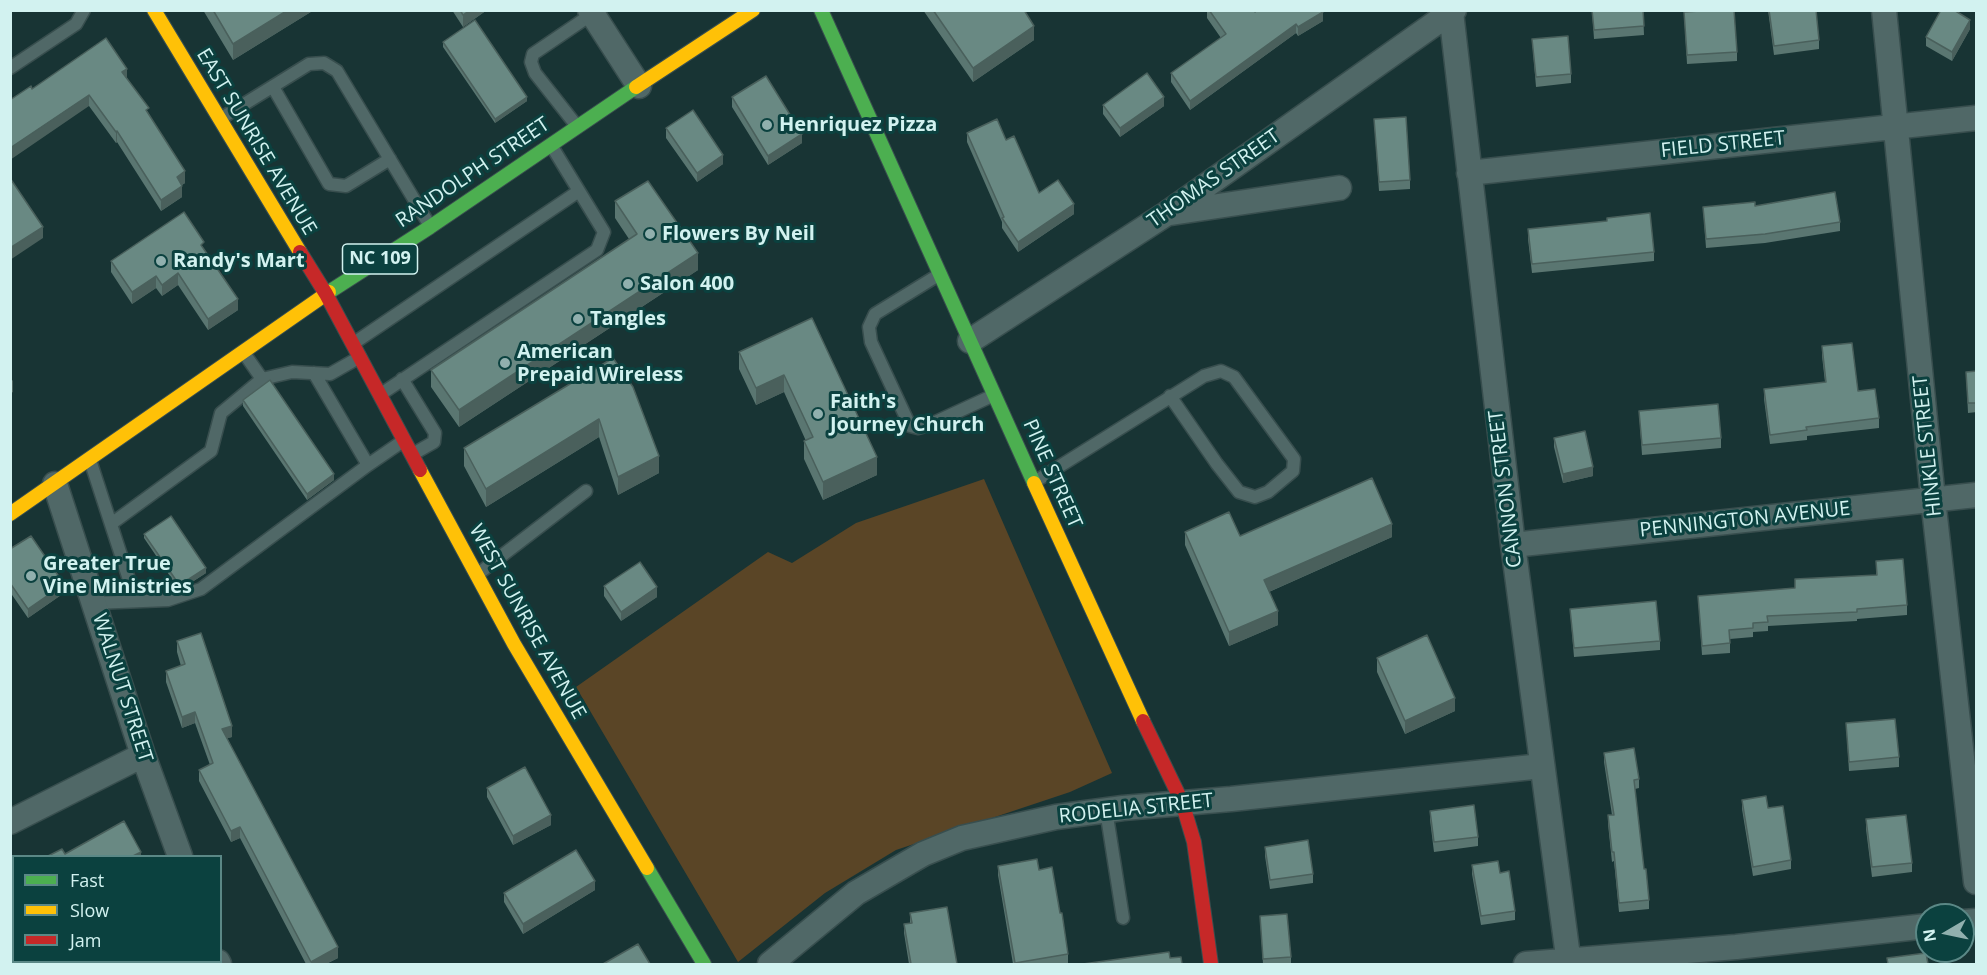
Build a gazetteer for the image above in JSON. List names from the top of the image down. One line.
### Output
{"streets":{"street":["EAST SUNRISE AVENUE","FIELD STREET","RANDOLPH STREET","THOMAS STREET","NC 109","HINKLE STREET","PINE STREET","CANNON STREET","PENNINGTON AVENUE","WEST SUNRISE AVENUE","WALNUT STREET","RODELIA STREET"]},"crossings":[["EAST SUNRISE AVENUE","RANDOLPH STREET"],["EAST SUNRISE AVENUE","WEST SUNRISE AVENUE"],["FIELD STREET","HINKLE STREET"],["FIELD STREET","CANNON STREET"],["RANDOLPH STREET","WEST SUNRISE AVENUE"],["RANDOLPH STREET","WALNUT STREET"],["THOMAS STREET","PINE STREET"],["THOMAS STREET","CANNON STREET"],["HINKLE STREET","PENNINGTON AVENUE"],["PINE STREET","RODELIA STREET"],["CANNON STREET","PENNINGTON AVENUE"],["CANNON STREET","RODELIA STREET"]],"places":["Henriquez Pizza","Flowers By Neil","Randy's Mart","Salon 400","Tangles","American Prepaid Wireless","Faith's Journey Church","Greater True Vine Ministries"],"legend":["Fast","Slow","Jam"],"north":"left"}
